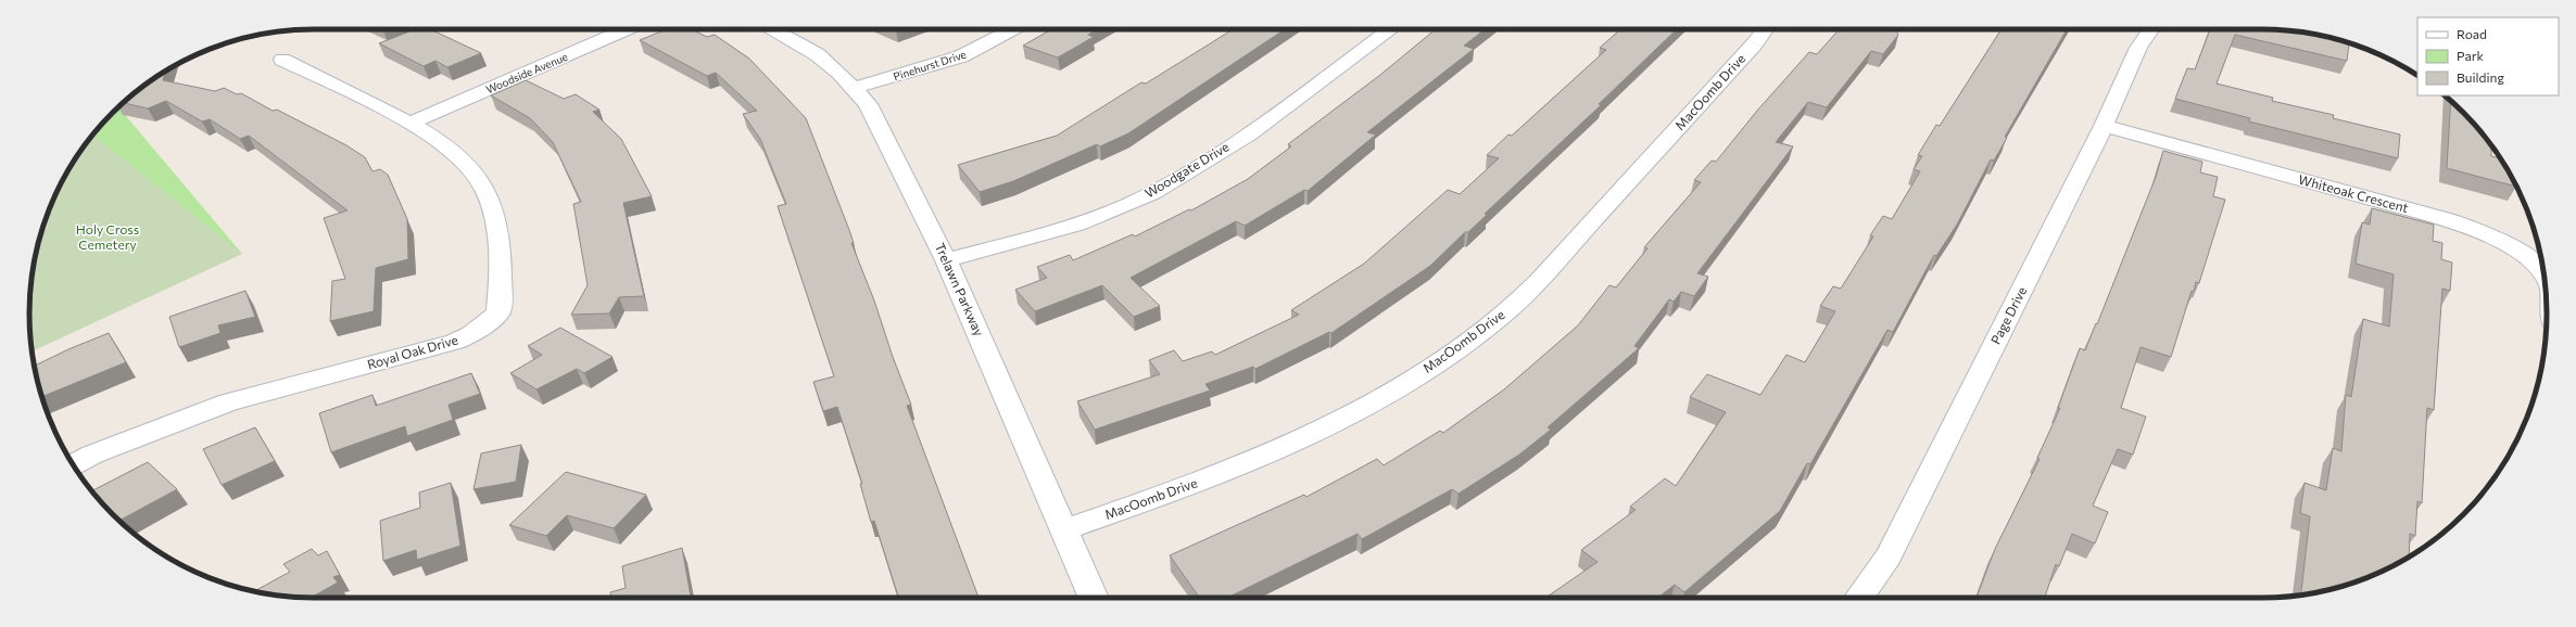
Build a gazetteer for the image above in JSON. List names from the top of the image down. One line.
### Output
{"streets":{"street":["Pinehurst Drive","Woodside Avenue","MacOomb Drive","Woodgate Drive","Whiteoak Crescent","Trelawn Parkway","Page Drive","Royal Oak Drive"]},"crossings":[["Pinehurst Drive","Trelawn Parkway"],["Woodside Avenue","Royal Oak Drive"],["MacOomb Drive","Trelawn Parkway"],["Woodgate Drive","Trelawn Parkway"],["Whiteoak Crescent","Page Drive"]],"parks":["Holy Cross Cemetery"],"legend":["Road","Park","Building"]}
